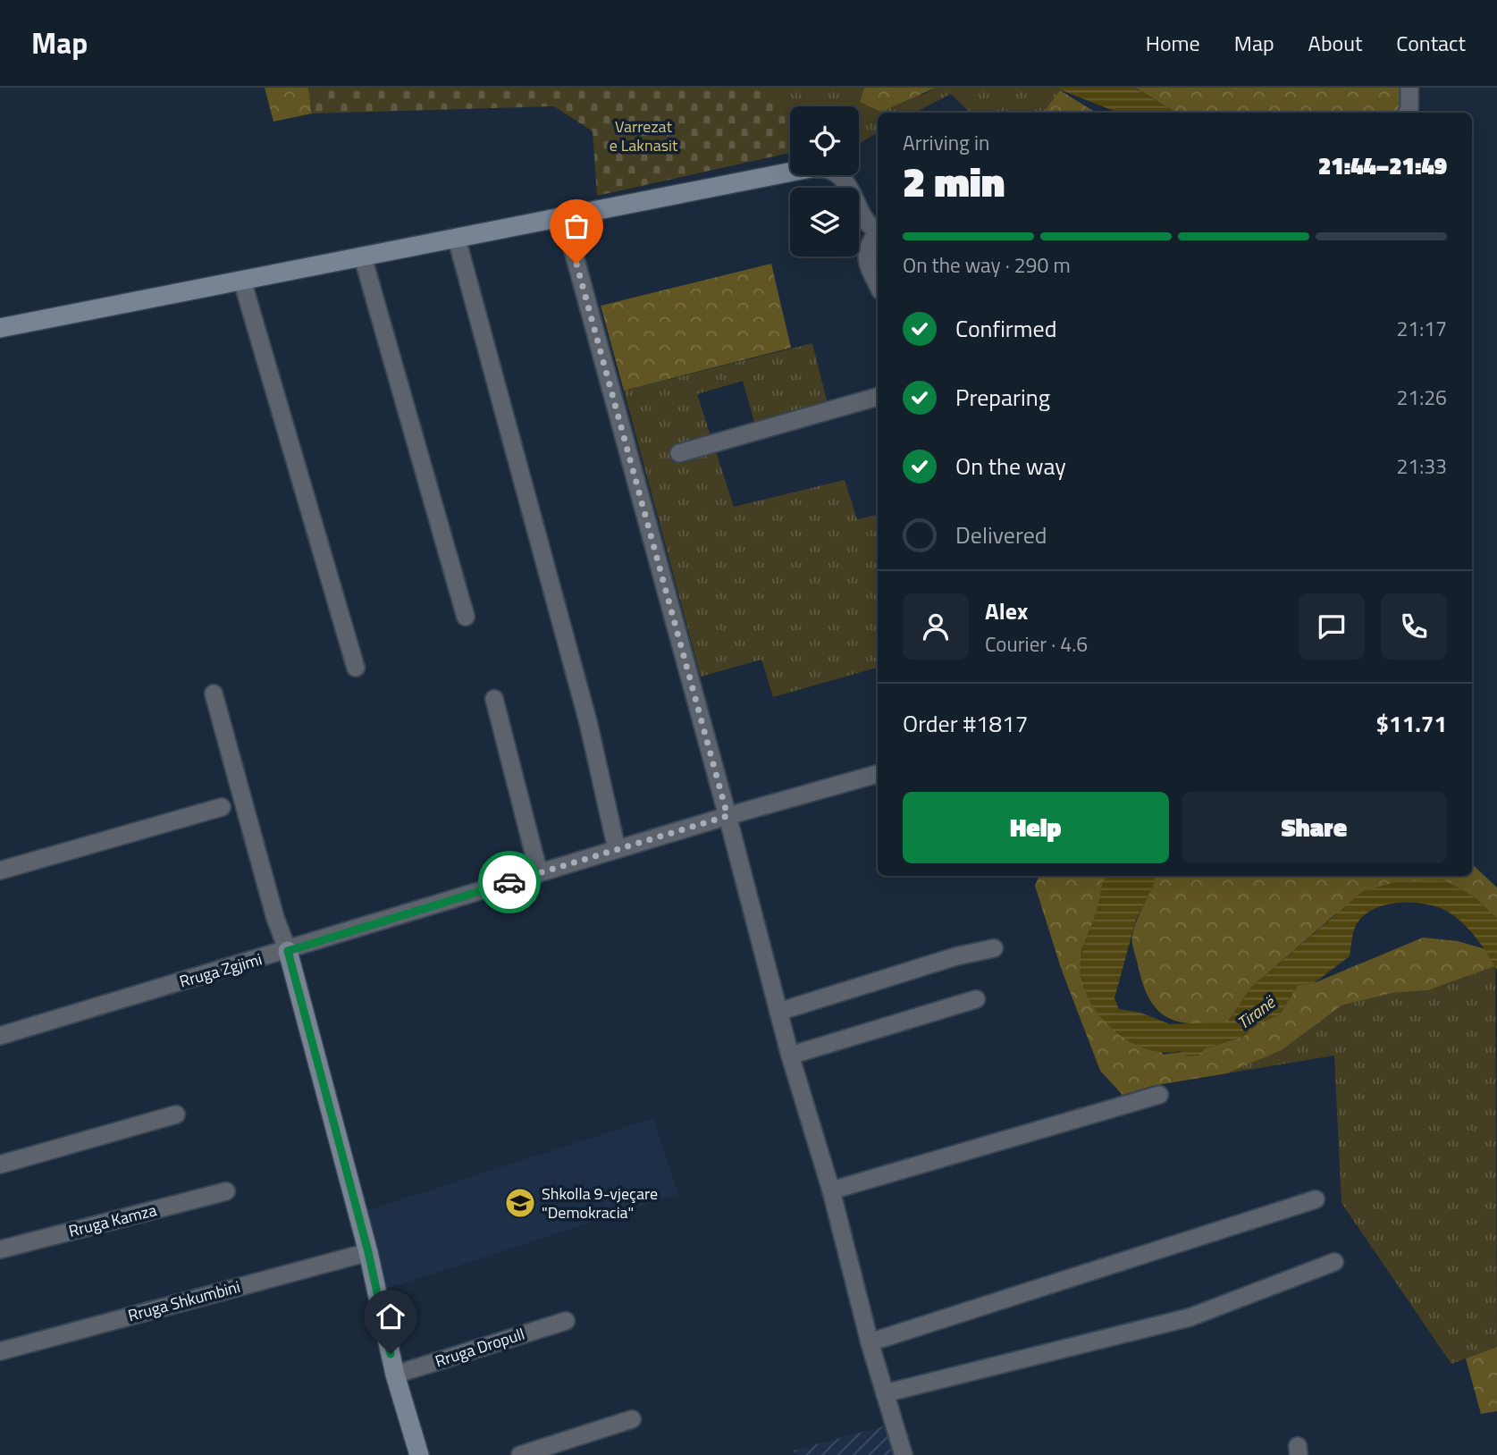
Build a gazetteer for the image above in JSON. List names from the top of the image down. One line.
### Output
{"streets":{"street":["Rruga Zgjimi","Rruga Kamza","Rruga Shkumbini","Rruga Dropull"]},"water":["Tiranë"],"parks":["Varrezat e Laknasit"],"places":{"school or university":["Shkolla 9-vjeçare \"Demokracia\""]},"page":{"header":"Map","nav":["Home","Map","About","Contact"],"heading":["2 min","Arriving in","21:44–21:49"],"panel":["Alex","Courier · 4.6","Order #1817","$11.71"],"bar":"On the way · 290 m","list":[["Confirmed","21:17"],["Preparing","21:26"],["On the way","21:33"],"Delivered"],"buttons":["Help","Share"]}}
